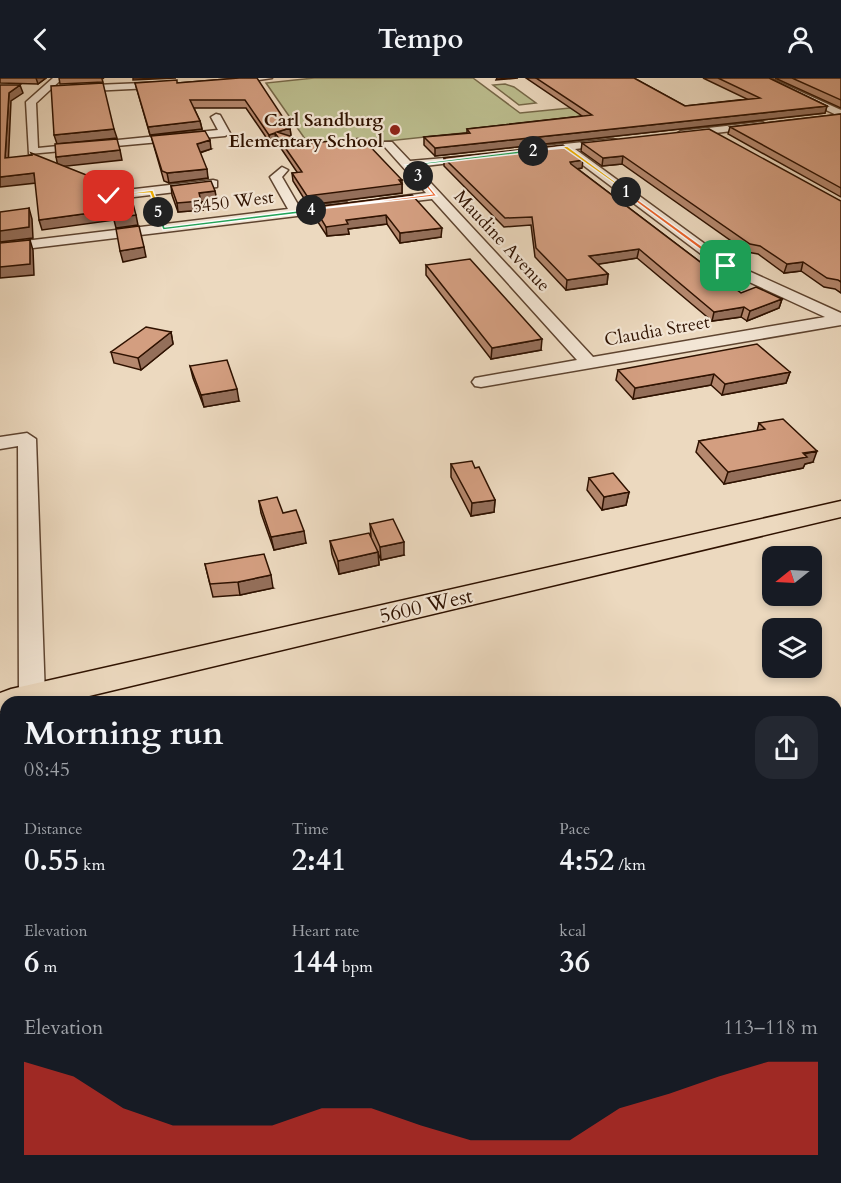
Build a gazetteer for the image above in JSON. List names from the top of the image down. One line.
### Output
{"streets":{"main road":["5600 West"],"street":["5450 West","Maudine Avenue","Claudia Street"]},"crossings":[["5450 West","Maudine Avenue"],["Maudine Avenue","Claudia Street"]],"places":["Carl Sandburg Elementary School"],"north":"left","page":{"header":"Tempo","pins":["2","3","1","4","5"],"heading":["Morning run","08:45"],"stats":[["Distance","0.55 km"],["Time","2:41"],["Pace","4:52 /km"],["Elevation","6 m"],["Heart rate","144 bpm"],["kcal","36"]],"chart":["Elevation","113–118 m"]}}
